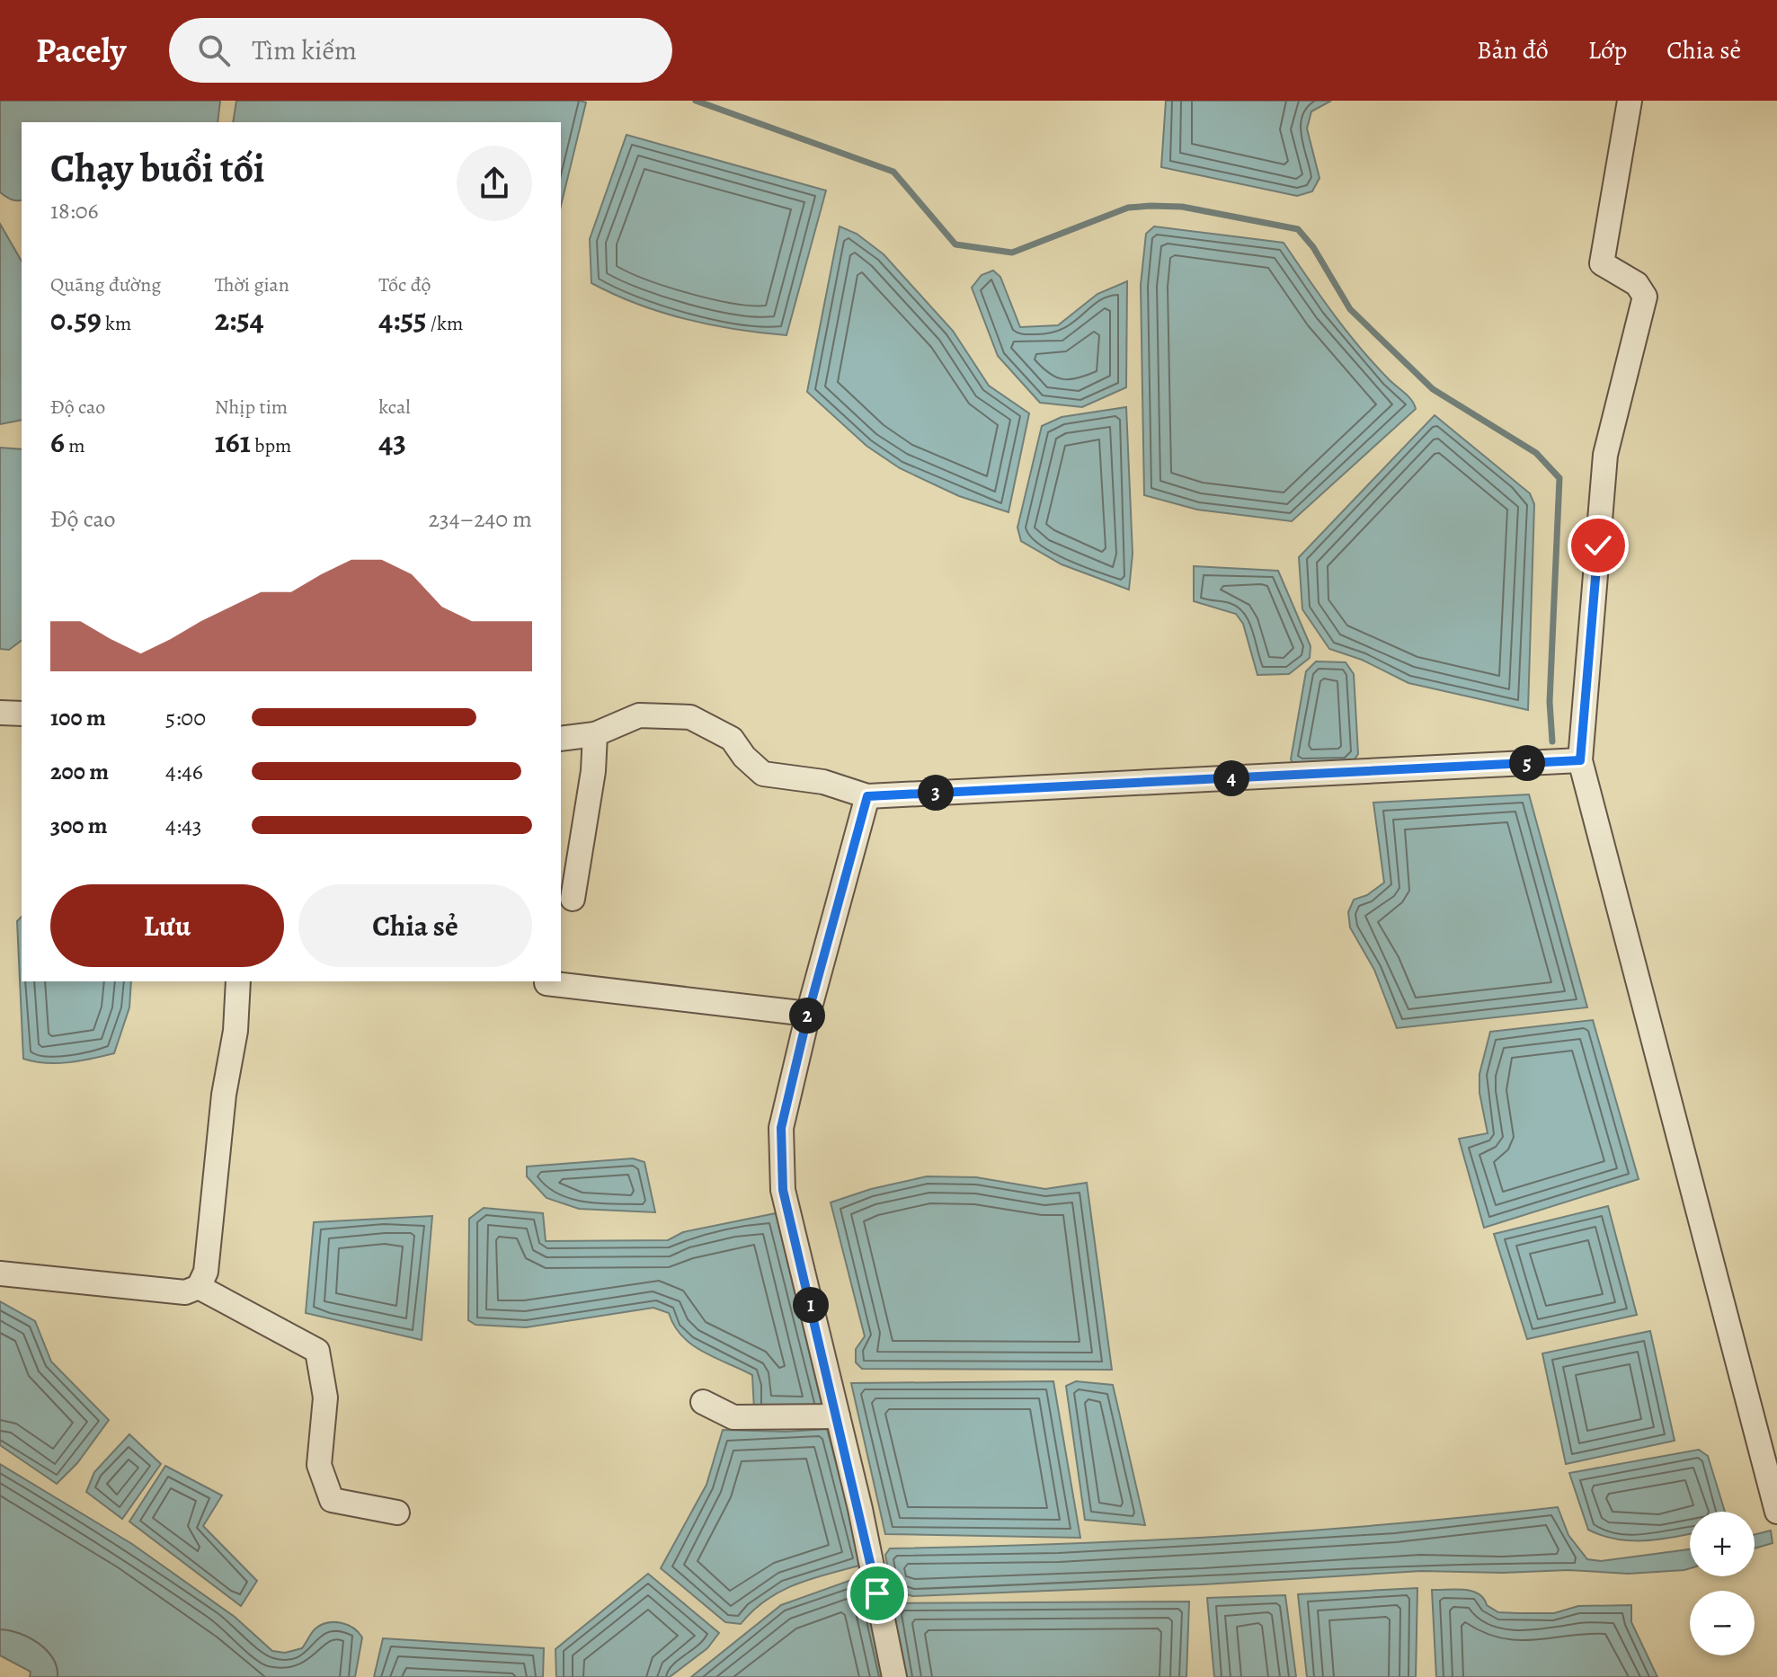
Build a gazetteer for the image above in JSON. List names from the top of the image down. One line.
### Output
{"page":{"header":"Pacely","search":"Tìm kiếm","nav":["Bản đồ","Lớp","Chia sẻ"],"heading":["Chạy buổi tối","18:06"],"stats":[["Quãng đường","0.59 km"],["Thời gian","2:54"],["Tốc độ","4:55 /km"],["Độ cao","6 m"],["Nhịp tim","161 bpm"],["kcal","43"]],"chart":["Độ cao","234–240 m"],"list":[{"name":"100 m","note":"5:00"},{"name":"200 m","note":"4:46"},{"name":"300 m","note":"4:43"}],"pins":["5","4","3","2","1"],"buttons":["Lưu","Chia sẻ"],"map_buttons":["+","−"]}}
